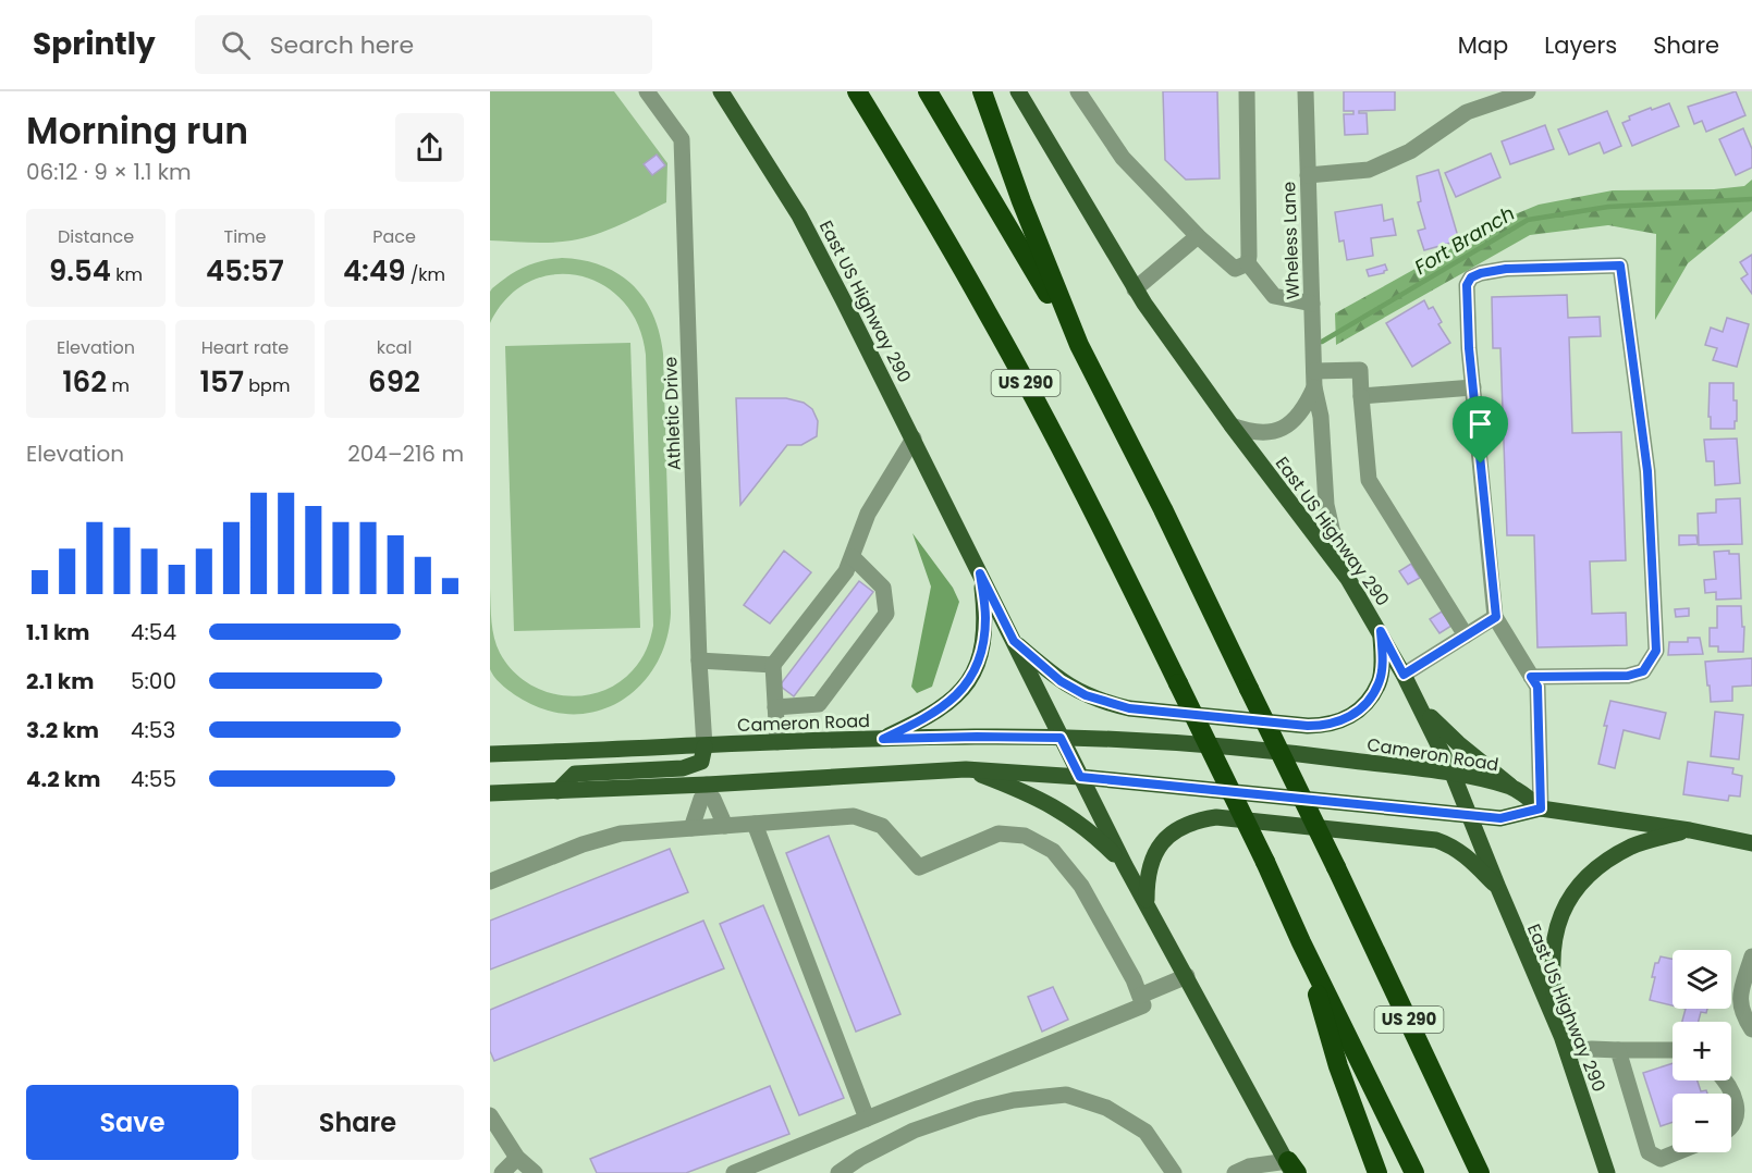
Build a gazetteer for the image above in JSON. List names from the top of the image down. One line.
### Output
{"streets":{"highway":["US 290"],"main road":["East US Highway 290","Cameron Road"],"street":["Wheless Lane","Athletic Drive"]},"crossings":[["Wheless Lane","East US Highway 290"],["East US Highway 290","Cameron Road"],["Athletic Drive","Cameron Road"]],"water":["Fort Branch"],"page":{"header":"Sprintly","search":"Search here","nav":["Map","Layers","Share"],"heading":["Morning run","06:12 · 9 × 1.1 km"],"stats":[["Distance","9.54 km"],["Time","45:57"],["Pace","4:49 /km"],["Elevation","162 m"],["Heart rate","157 bpm"],["kcal","692"]],"chart":["Elevation","204–216 m"],"list":[{"name":"1.1 km","note":"4:54"},{"name":"2.1 km","note":"5:00"},{"name":"3.2 km","note":"4:53"},{"name":"4.2 km","note":"4:55"}],"map_buttons":["+","−"],"buttons":["Save","Share"]}}
